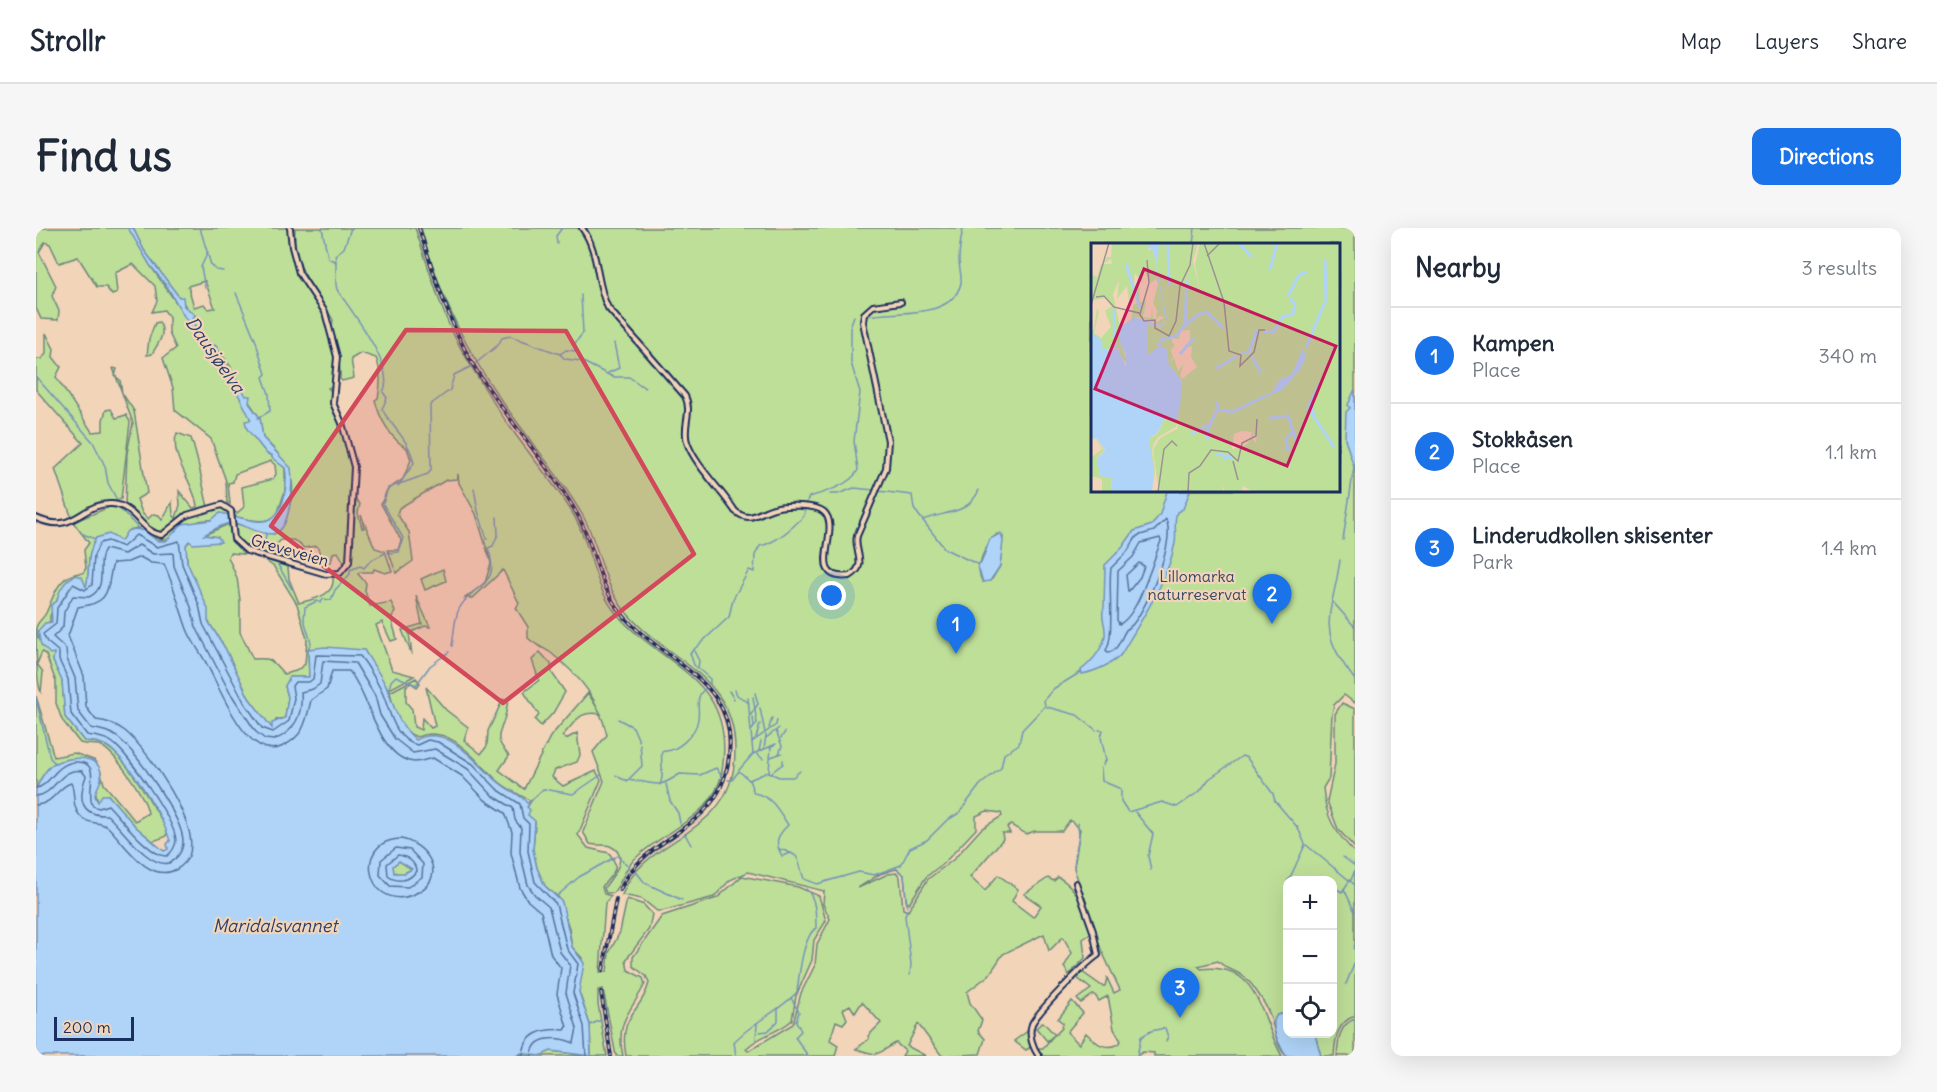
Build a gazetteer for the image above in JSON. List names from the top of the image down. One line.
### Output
{"streets":{"street":["Greveveien"]},"water":["Dausjøelva","Maridalsvannet"],"parks":["Lillomarka naturreservat"],"scale_bar":"200 m","page":{"header":"Strollr","nav":["Map","Layers","Share"],"buttons":"Directions","title":"Find us","heading":["Nearby","3 results"],"list":[{"mark":"1","name":"Kampen","note":"Place","value":"340 m"},{"mark":"2","name":"Stokkåsen","note":"Place","value":"1.1 km"},{"mark":"3","name":"Linderudkollen skisenter","note":"Park","value":"1.4 km"}],"pins":["2","1","3"],"map_buttons":["+","−"],"scale":"200 m"}}
